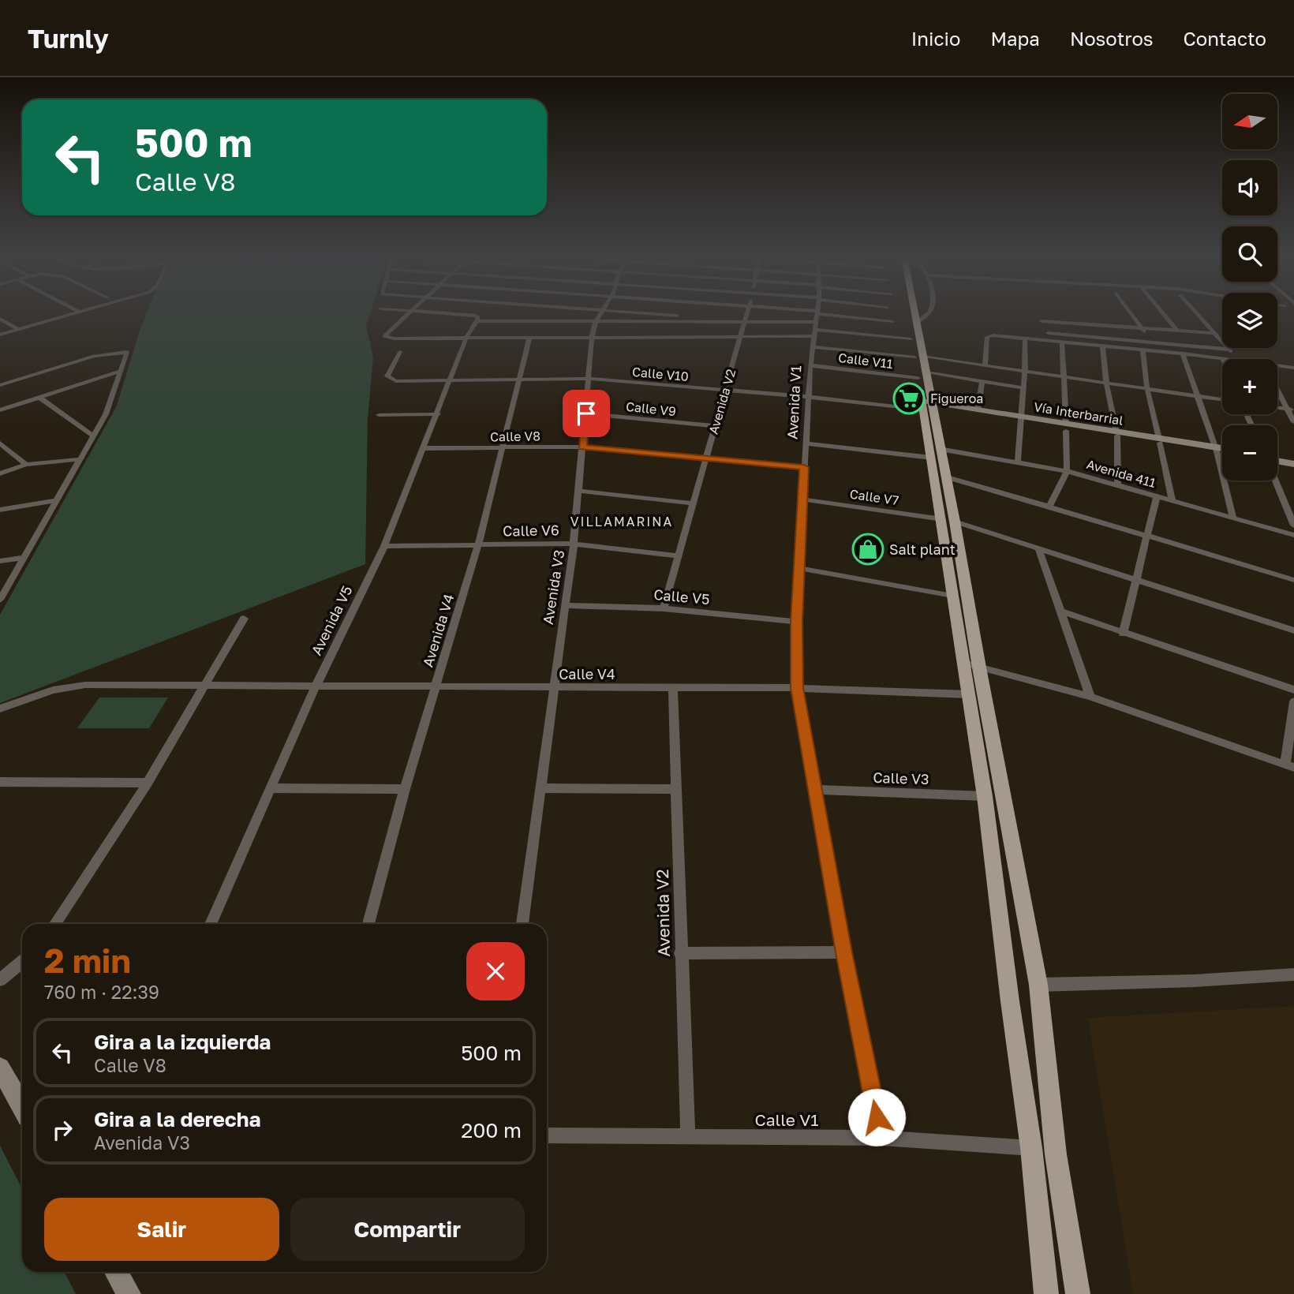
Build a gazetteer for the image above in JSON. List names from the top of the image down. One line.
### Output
{"streets":{"main road":["Vía Interbarrial"],"street":["Calle V11","Calle V10","Avenida V2","Avenida V1","Calle V9","Calle V8","Avenida 411","Calle V7","Calle V6","Avenida V3","Calle V5","Avenida V5","Avenida V4","Calle V4","Calle V3","Calle V1"]},"crossings":[["Calle V11","Avenida V1"],["Calle V10","Avenida V2"],["Calle V10","Avenida V1"],["Calle V10","Vía Interbarrial"],["Calle V10","Avenida V3"],["Calle V10","Avenida V5"],["Calle V10","Avenida V4"],["Avenida V2","Calle V9"],["Avenida V2","Calle V8"],["Avenida V2","Calle V6"],["Avenida V2","Calle V5"],["Avenida V2","Calle V4"],["Avenida V2","Calle V1"],["Avenida V1","Calle V8"],["Avenida V1","Calle V7"],["Avenida V1","Calle V5"],["Avenida V1","Calle V4"],["Avenida V1","Calle V3"],["Avenida V1","Calle V1"],["Calle V9","Avenida V3"],["Calle V8","Avenida V3"],["Calle V8","Avenida V5"],["Calle V8","Avenida V4"],["Calle V6","Avenida V3"],["Calle V6","Avenida V5"],["Calle V6","Avenida V4"],["Avenida V3","Calle V5"],["Avenida V3","Calle V4"],["Avenida V5","Calle V4"],["Avenida V4","Calle V4"]],"districts":["VILLAMARINA"],"places":{"supermarket":["Figueroa"],"shop":["Salt plant"]},"north":"left","page":{"header":"Turnly","nav":["Inicio","Mapa","Nosotros","Contacto"],"map_buttons":["+","−"],"turn":["500 m","Calle V8"],"heading":["2 min","760 m · 22:39"],"list":[{"name":"Gira a la izquierda","note":"Calle V8","value":"500 m"},{"name":"Gira a la derecha","note":"Avenida V3","value":"200 m"}],"buttons":["Salir","Compartir"]}}
